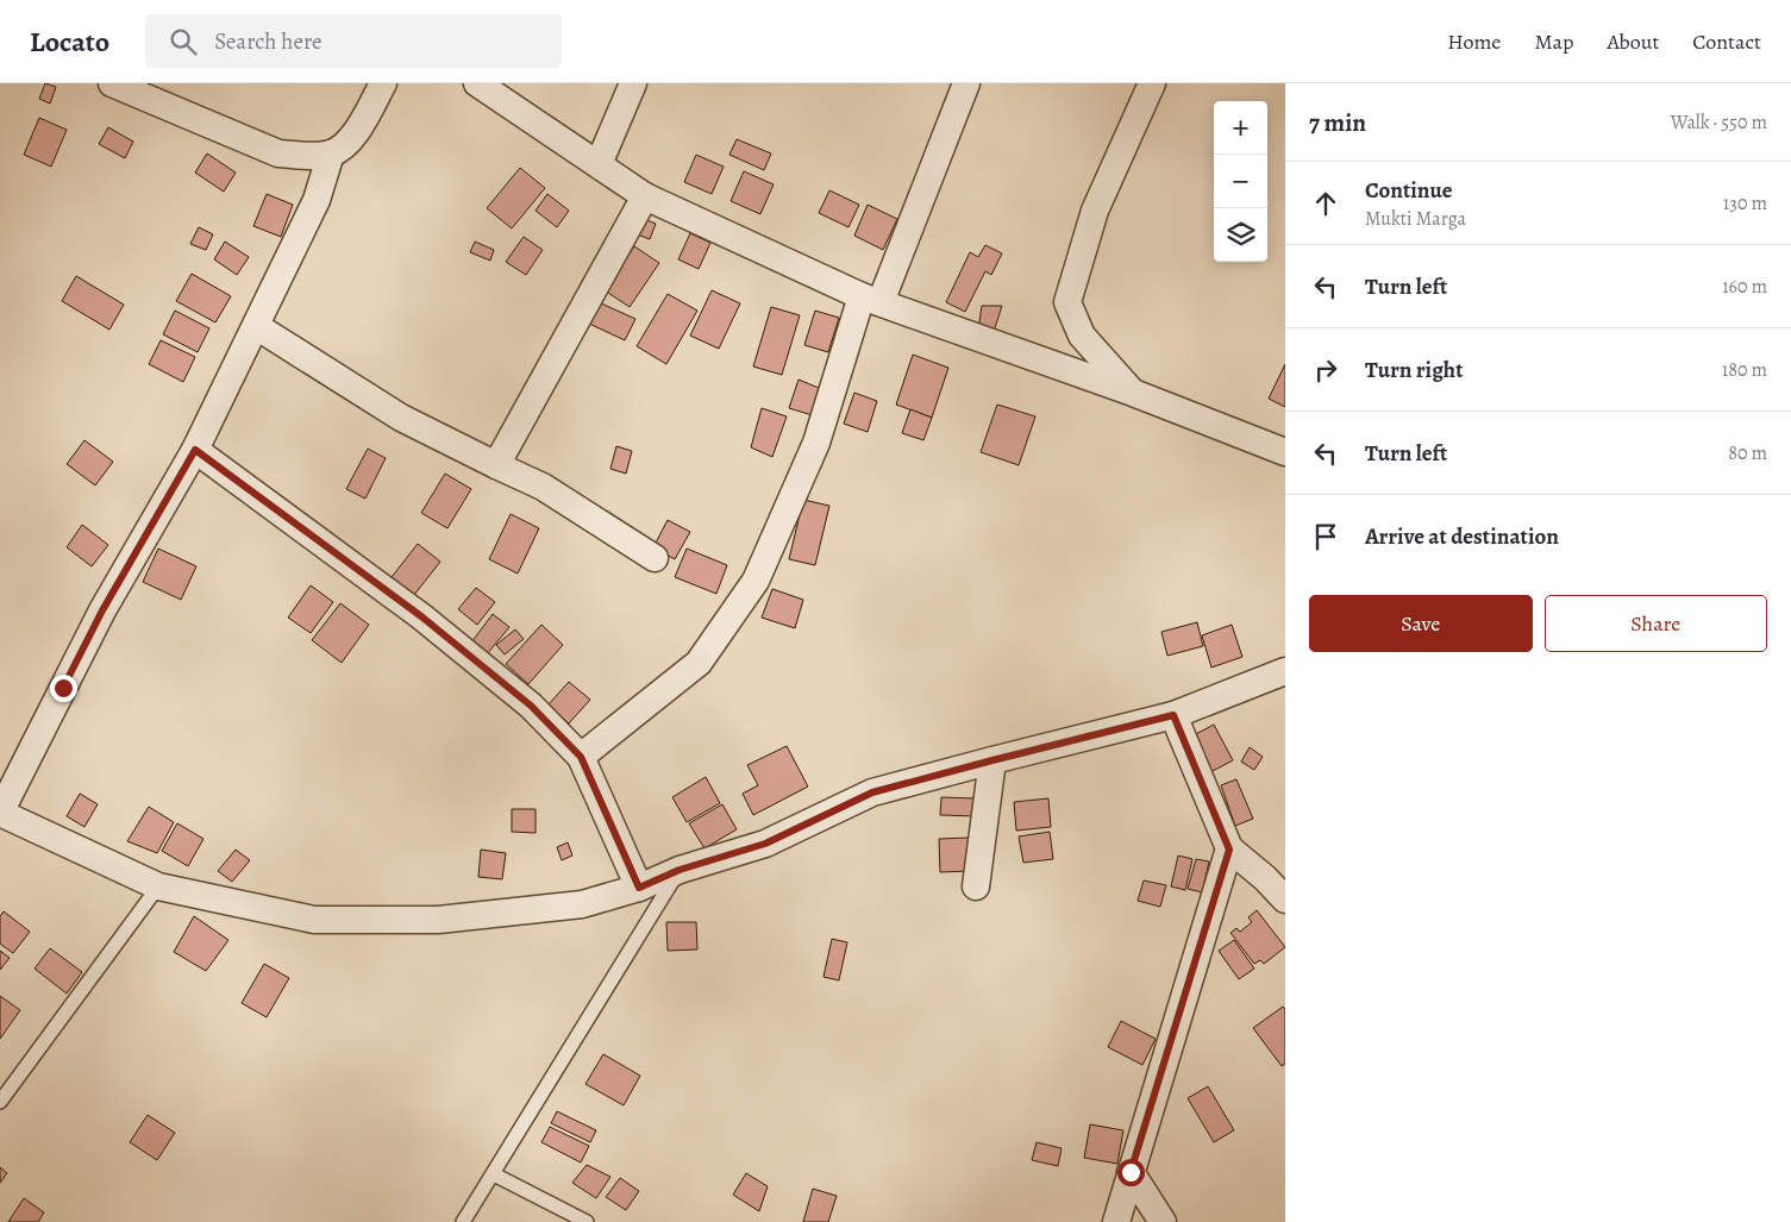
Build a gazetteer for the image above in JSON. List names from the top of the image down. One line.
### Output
{"page":{"header":"Locato","search":"Search here","nav":["Home","Map","About","Contact"],"heading":["7 min","Walk · 550 m"],"map_buttons":["+","−"],"list":[["Continue","Mukti Marga","130 m"],["Turn left","160 m"],["Turn right","180 m"],["Turn left","80 m"],"Arrive at destination"],"buttons":["Save","Share"]}}
